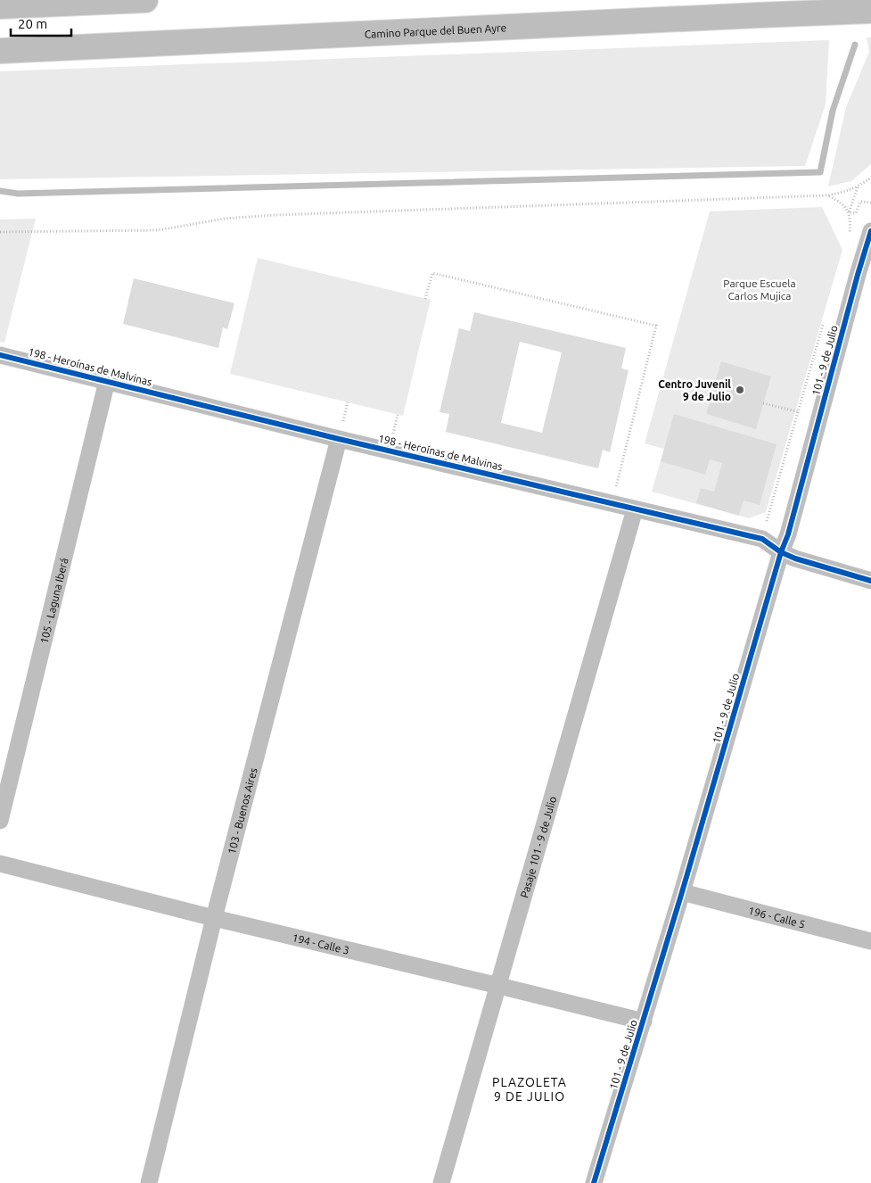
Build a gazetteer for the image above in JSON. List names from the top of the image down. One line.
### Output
{"streets":{"highway":["Camino Parque del Buen Ayre"],"street":["101 - 9 de Julio","198 - Heroínas de Malvinas","105 - Laguna Iberá","103 - Buenos Aires","Pasaje 101 - 9 de Julio","196 - Calle 5","194 - Calle 3"]},"crossings":[["101 - 9 de Julio","198 - Heroínas de Malvinas"],["101 - 9 de Julio","196 - Calle 5"],["101 - 9 de Julio","194 - Calle 3"],["198 - Heroínas de Malvinas","105 - Laguna Iberá"],["198 - Heroínas de Malvinas","103 - Buenos Aires"],["198 - Heroínas de Malvinas","Pasaje 101 - 9 de Julio"],["103 - Buenos Aires","194 - Calle 3"],["Pasaje 101 - 9 de Julio","194 - Calle 3"]],"districts":["PLAZOLETA 9 DE JULIO"],"parks":["Parque Escuela Carlos Mujica"],"places":["Centro Juvenil 9 de Julio"],"scale_bar":"20 m"}
